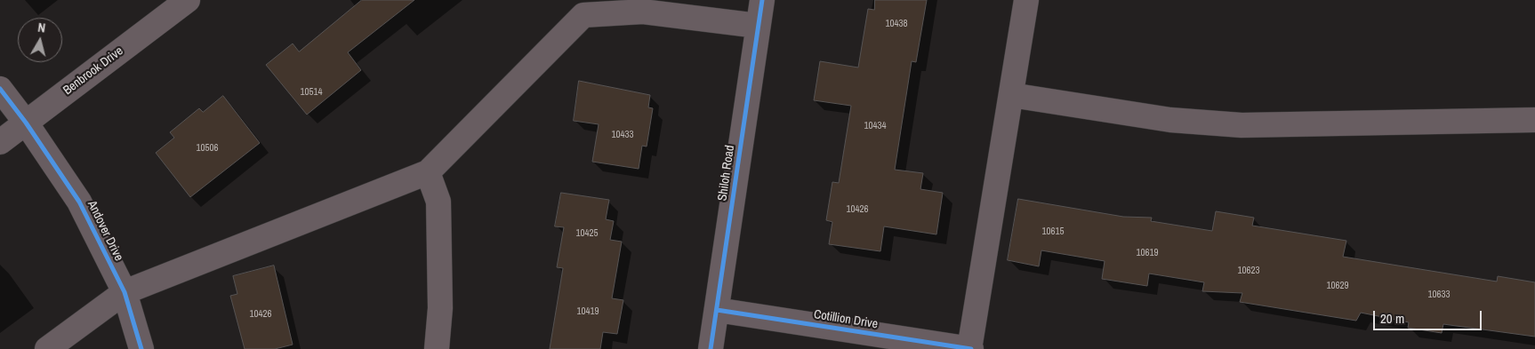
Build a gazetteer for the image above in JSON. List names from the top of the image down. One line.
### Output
{"streets":{"street":["Benbrook Drive","Shiloh Road","Andover Drive","Cotillion Drive"]},"crossings":[["Benbrook Drive","Andover Drive"],["Shiloh Road","Cotillion Drive"]],"house_numbers":["10438","10514","10434","10433","10506","10426","10615","10425","10619","10623","10629","10633","10419","10426"],"scale_bar":"20 m","north":"top"}
